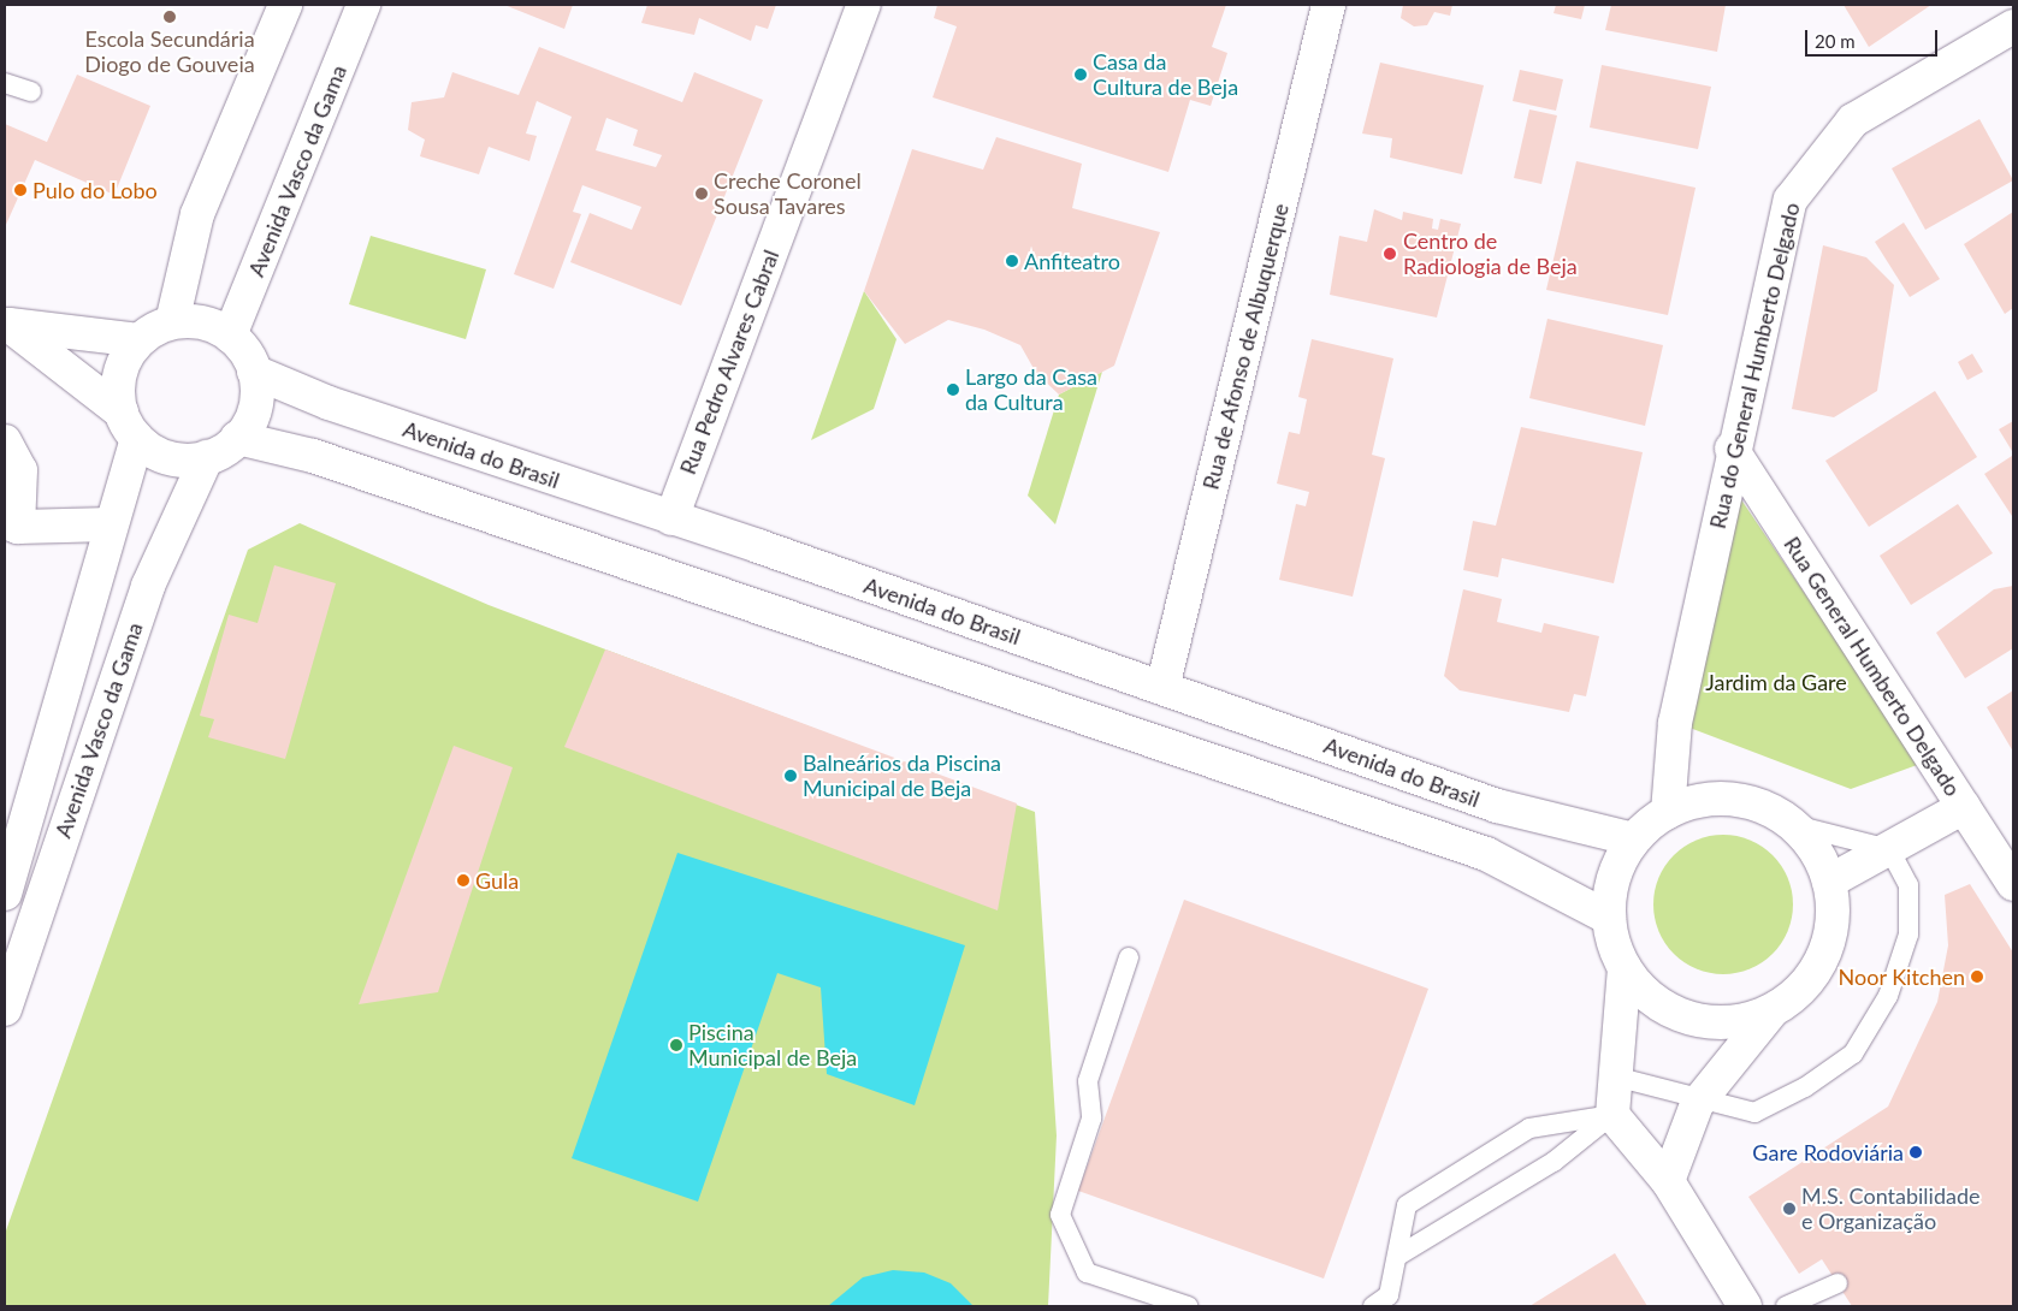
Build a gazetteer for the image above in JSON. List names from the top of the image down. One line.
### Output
{"streets":{"street":["Avenida Vasco da Gama","Rua de Afonso de Albuquerque","Rua Pedro Alvares Cabral","Rua do General Humberto Delgado","Avenida do Brasil","Rua General Humberto Delgado"]},"crossings":[["Avenida Vasco da Gama","Avenida do Brasil"],["Rua de Afonso de Albuquerque","Avenida do Brasil"],["Rua Pedro Alvares Cabral","Avenida do Brasil"],["Rua do General Humberto Delgado","Rua General Humberto Delgado"]],"parks":["Jardim da Gare"],"places":["Escola Secundária Diogo de Gouveia","Casa da Cultura de Beja","Pulo do Lobo","Creche Coronel Sousa Tavares","Centro de Radiologia de Beja","Anfiteatro","Largo da Casa da Cultura","Balneários da Piscina Municipal de Beja","Gula","Noor Kitchen","Piscina Municipal de Beja","Gare Rodoviária","M.S. Contabilidade e Organização"],"scale_bar":"20 m"}
